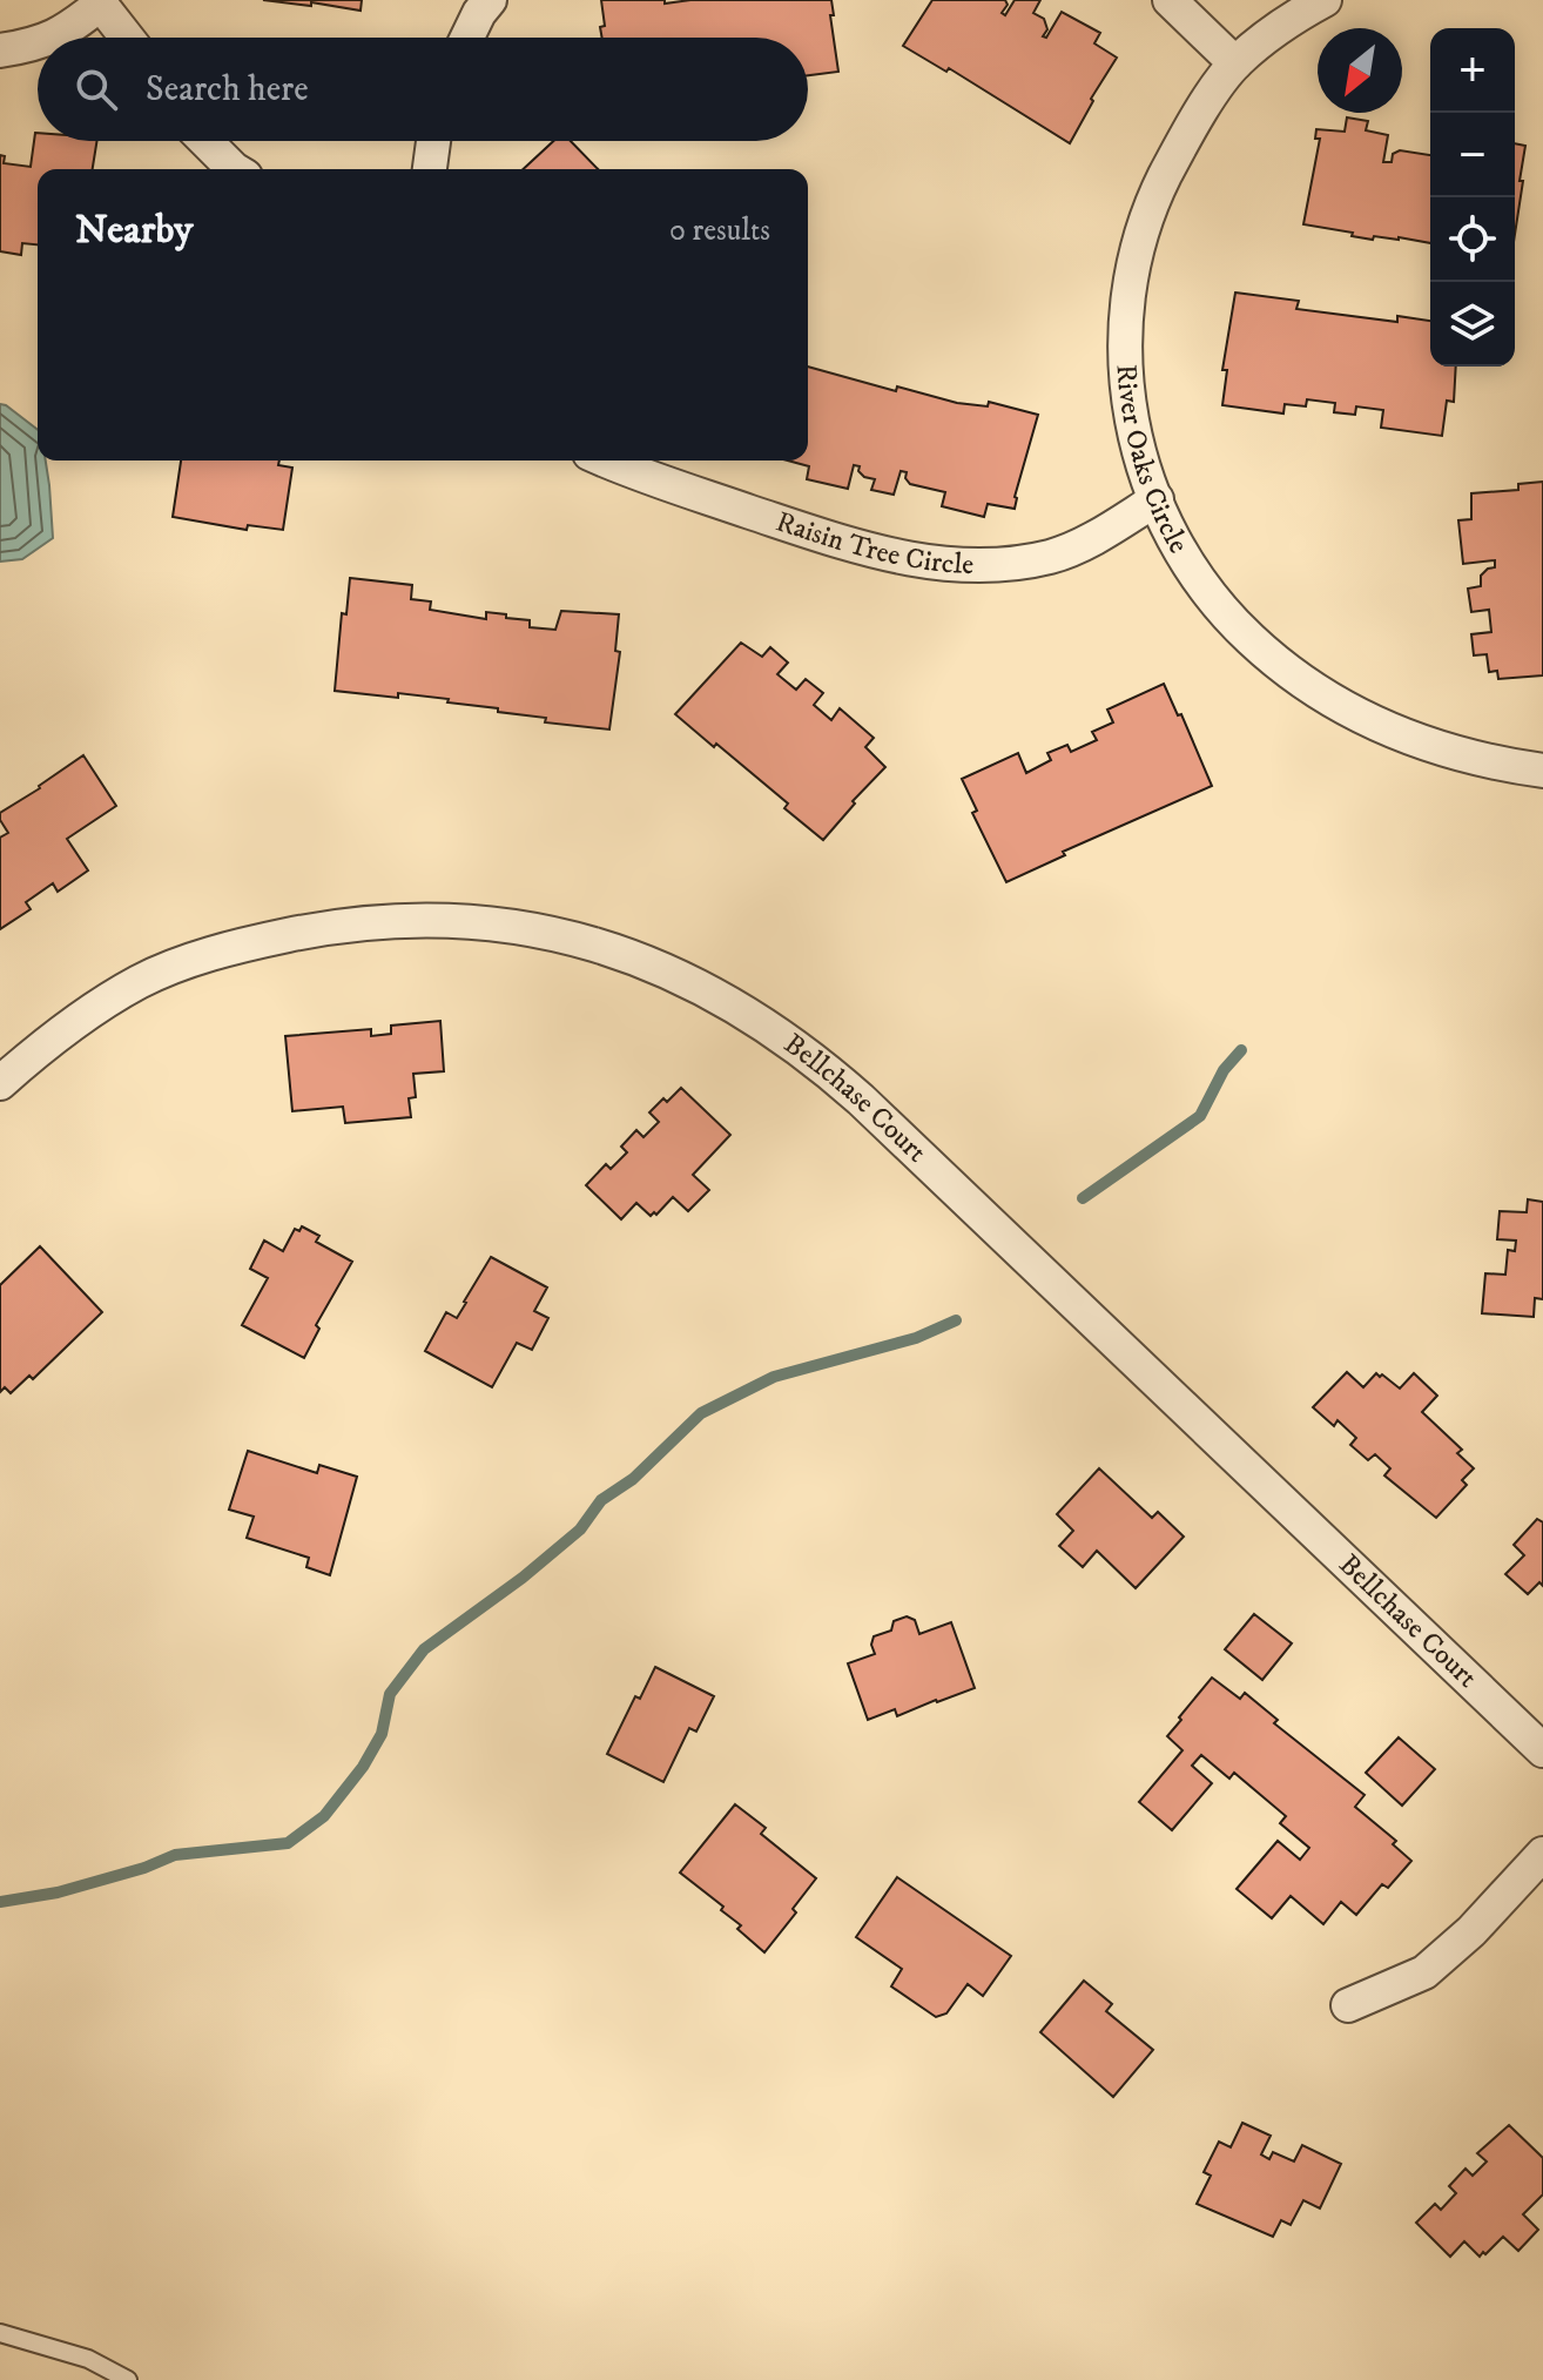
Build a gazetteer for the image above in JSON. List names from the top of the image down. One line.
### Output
{"streets":{"street":["River Oaks Circle","Raisin Tree Circle","Bellchase Court"]},"crossings":[["River Oaks Circle","Raisin Tree Circle"]],"north":"bottom left","page":{"map_buttons":["+","−"],"search":"Search here","heading":["Nearby","0 results"]}}
